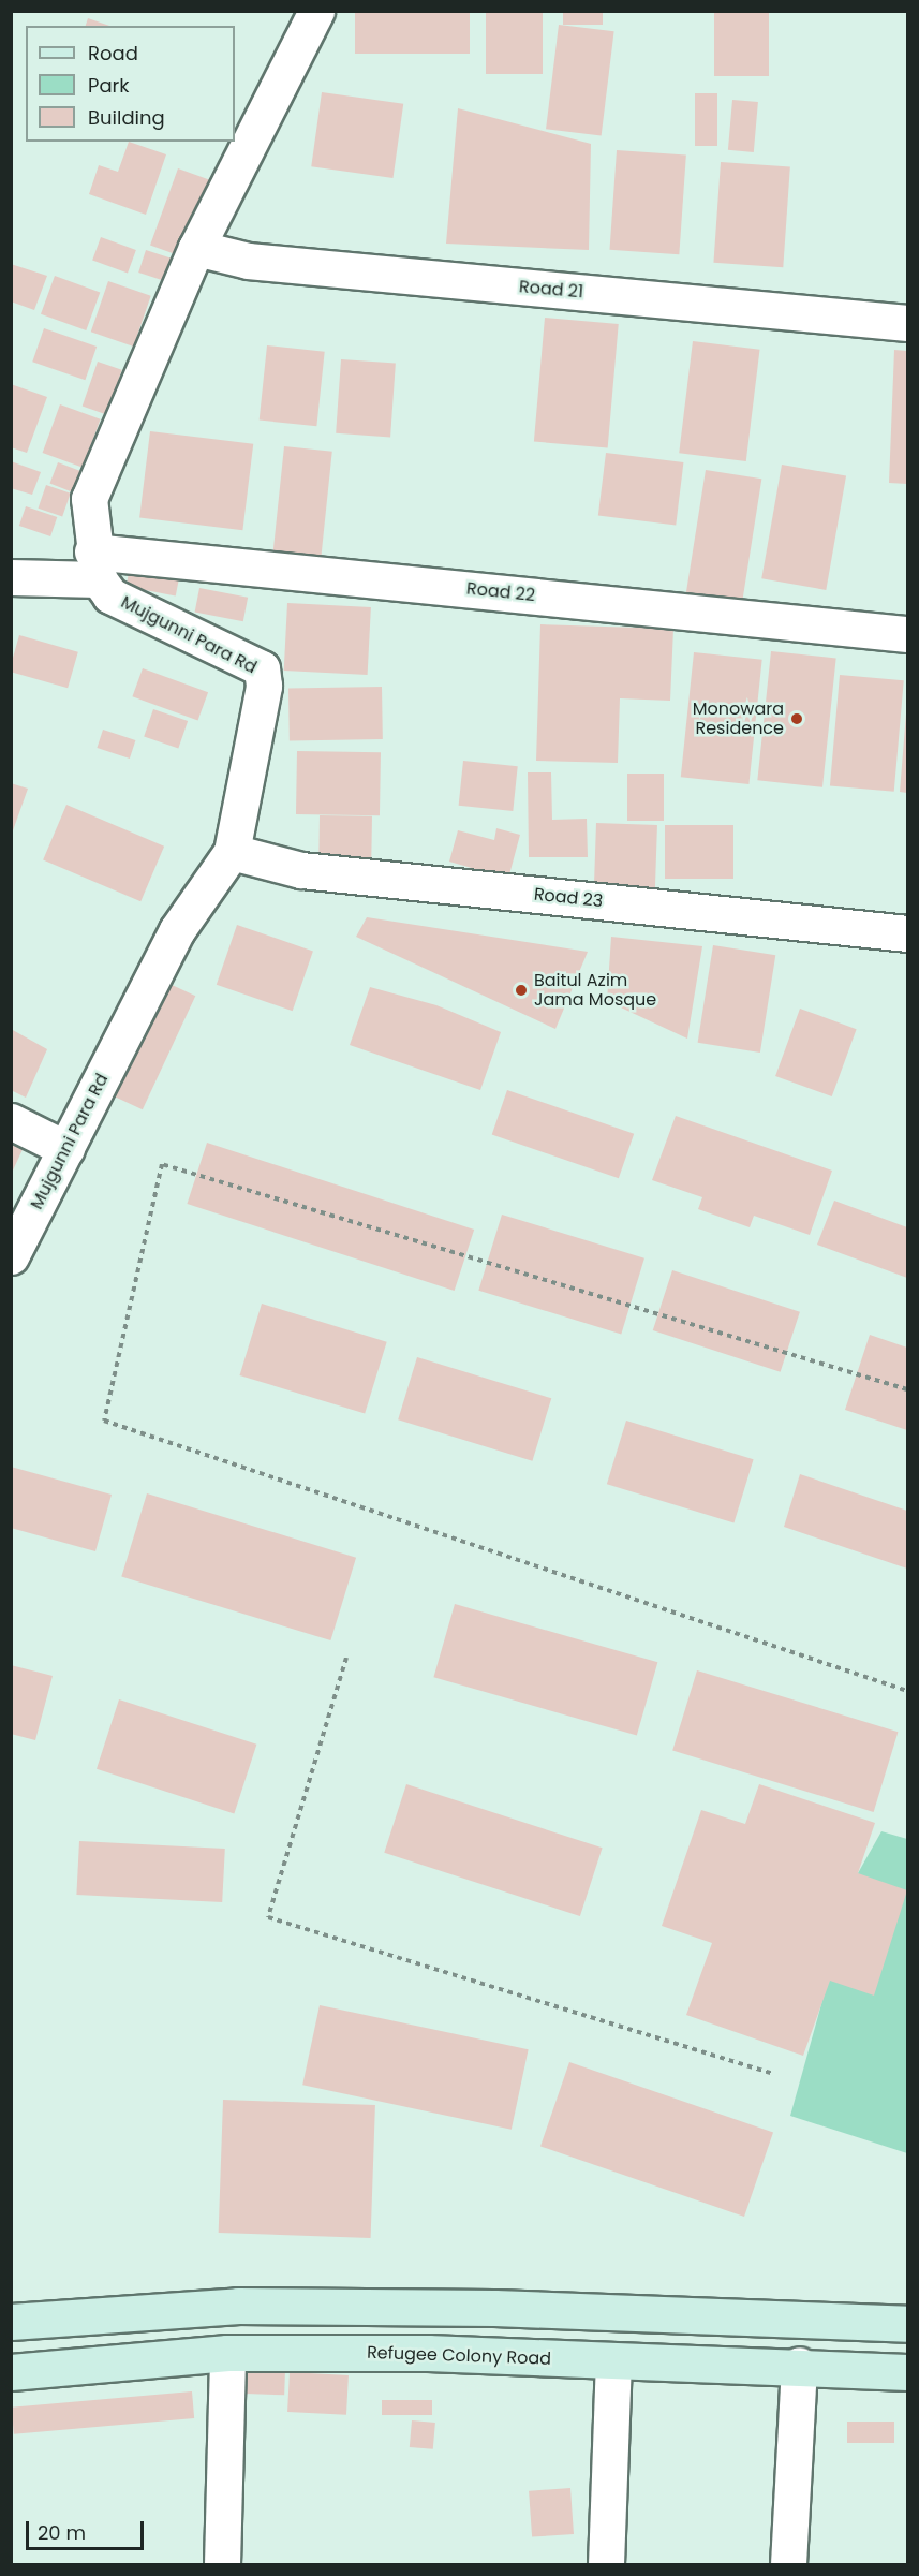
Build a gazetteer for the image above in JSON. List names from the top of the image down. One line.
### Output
{"streets":{"main road":["Refugee Colony Road"],"street":["Road 21","Road 22","Mujgunni Para Rd","Road 23"]},"crossings":[["Road 22","Mujgunni Para Rd"],["Mujgunni Para Rd","Road 23"]],"places":["Monowara Residence","Baitul Azim Jama Mosque"],"legend":["Road","Park","Building"],"scale_bar":"20 m"}
